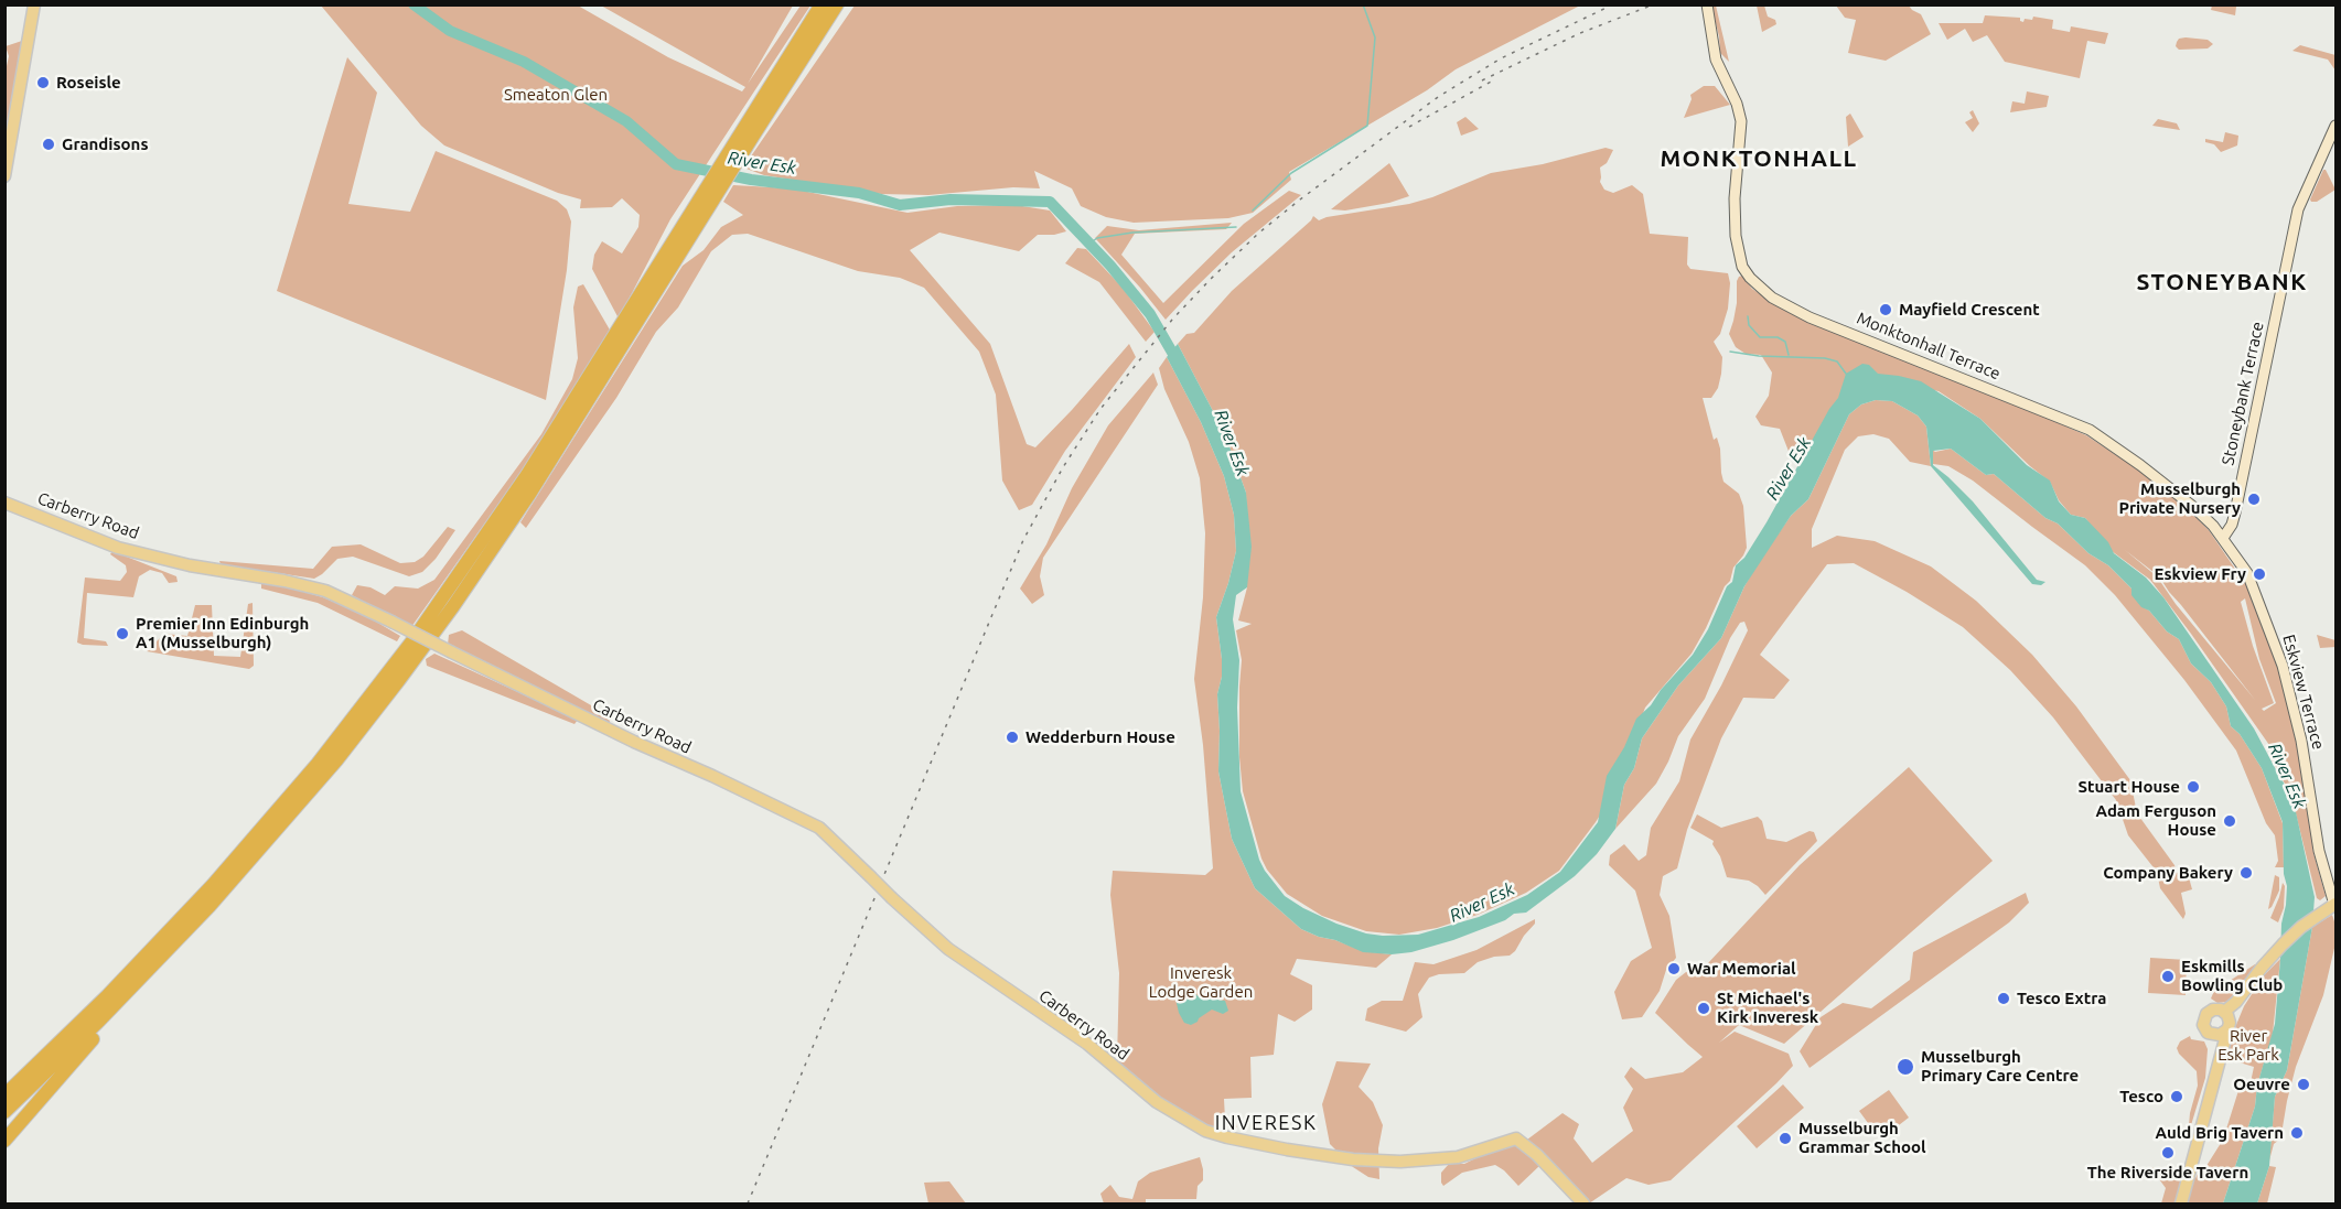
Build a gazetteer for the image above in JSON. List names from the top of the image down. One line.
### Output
{"streets":{"main road":["Monktonhall Terrace","Stoneybank Terrace","Carberry Road","Eskview Terrace"]},"crossings":[["Monktonhall Terrace","Stoneybank Terrace"],["Monktonhall Terrace","Eskview Terrace"],["Stoneybank Terrace","Eskview Terrace"]],"districts":["MONKTONHALL","STONEYBANK","INVERESK"],"water":["River Esk"],"parks":["Smeaton Glen","Inveresk Lodge Garden","River Esk Park"],"places":["Roseisle","Grandisons","Mayfield Crescent","Musselburgh Private Nursery","Eskview Fry","Premier Inn Edinburgh A1 (Musselburgh)","Wedderburn House","Stuart House","Adam Ferguson House","Company Bakery","War Memorial","Eskmills Bowling Club","Tesco Extra","St Michael's Kirk Inveresk","Musselburgh Primary Care Centre","Oeuvre","Tesco","Auld Brig Tavern","Musselburgh Grammar School","The Riverside Tavern"]}
